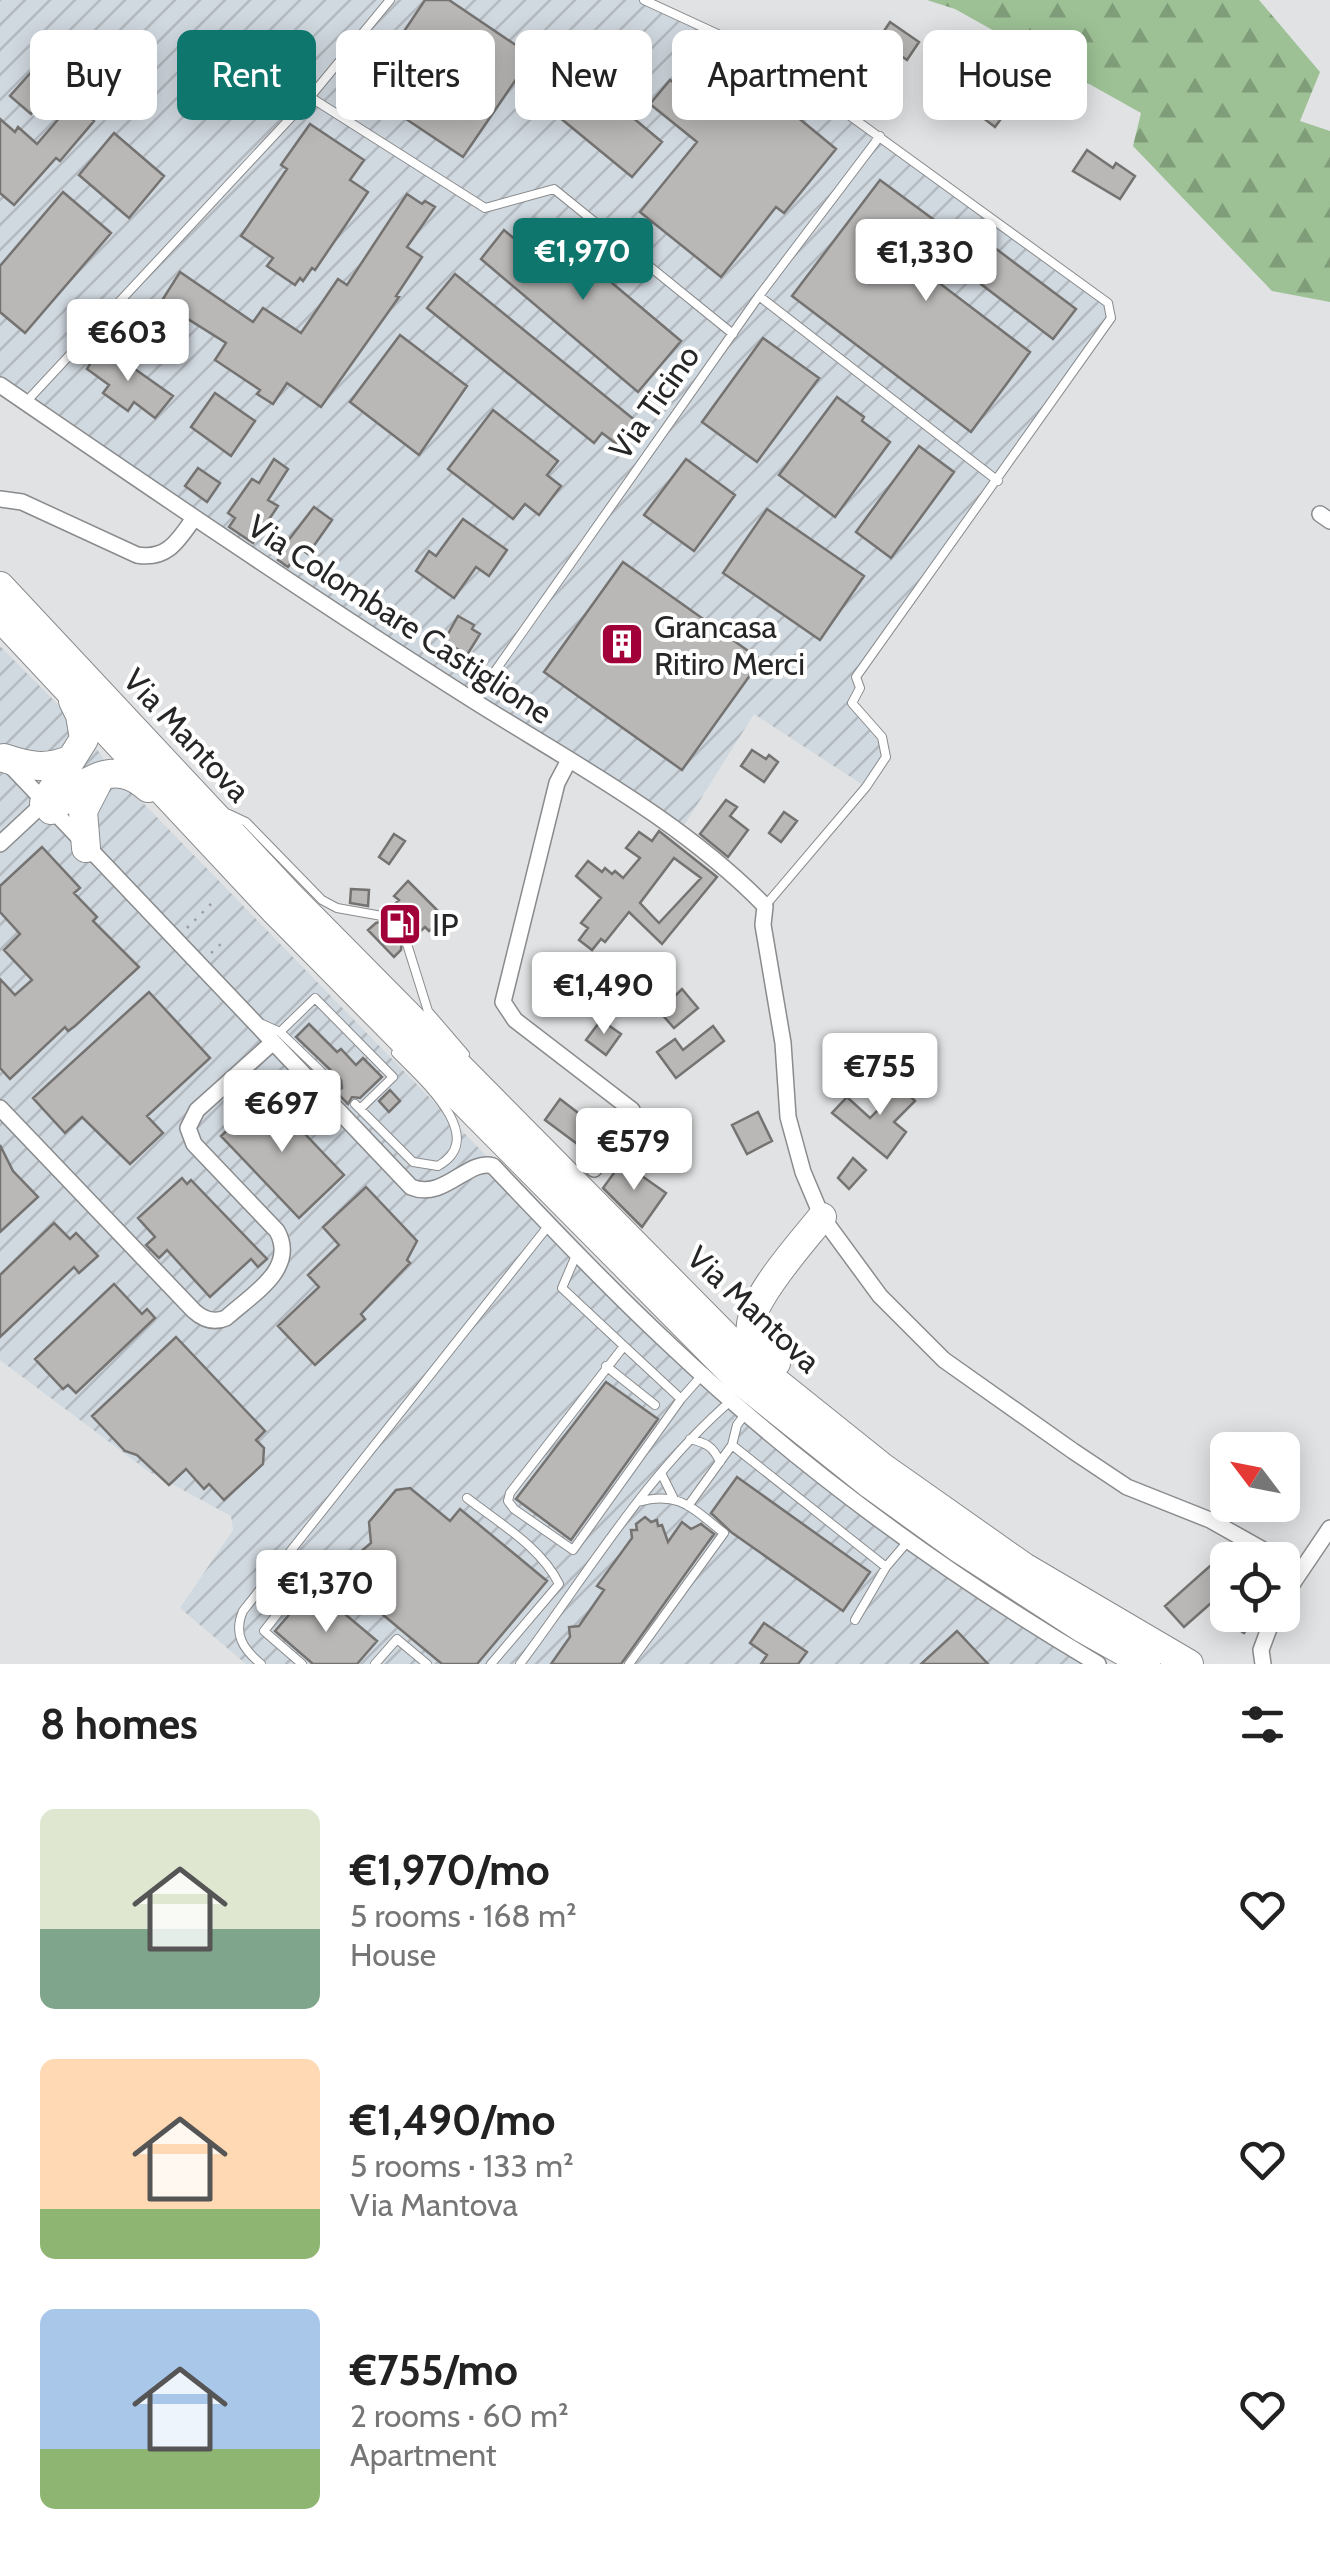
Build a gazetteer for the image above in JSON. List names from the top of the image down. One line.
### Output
{"streets":{"highway":["Via Mantova"],"street":["Via Colombare Castiglione"],"lane":["Via Ticino"]},"crossings":[["Via Ticino","Via Colombare Castiglione"]],"places":{"building":["Grancasa Ritiro Merci"],"fuel station":["IP"]},"north":"top left","page":{"chip":["Buy","Rent","Filters","New","Apartment","House"],"price":["€1,970","€1,330","€603","€1,490","€755","€697","€579","€1,370"],"heading":"8 homes","list":[{"name":"€1,970/mo","note":"5 rooms · 168 m² · House"},{"name":"€1,490/mo","note":"5 rooms · 133 m² · Via Mantova"},{"name":"€755/mo","note":"2 rooms · 60 m² · Apartment"}]}}
